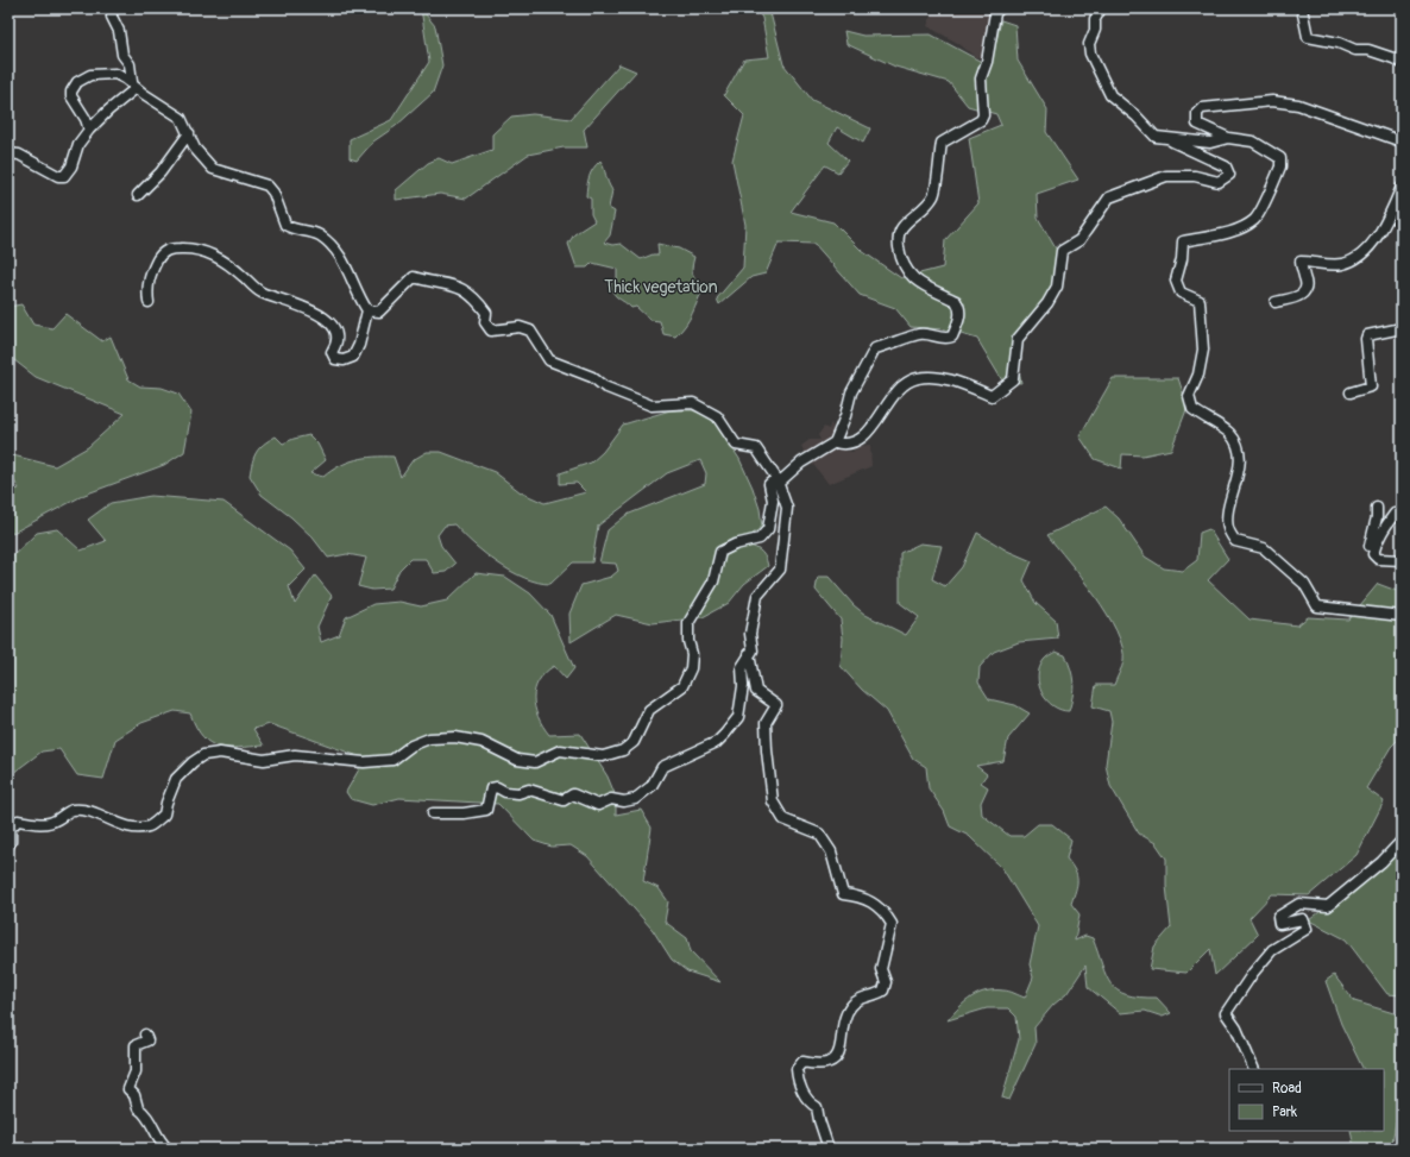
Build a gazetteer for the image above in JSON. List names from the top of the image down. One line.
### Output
{"parks":["Thick vegetation"],"legend":["Road","Park"]}
